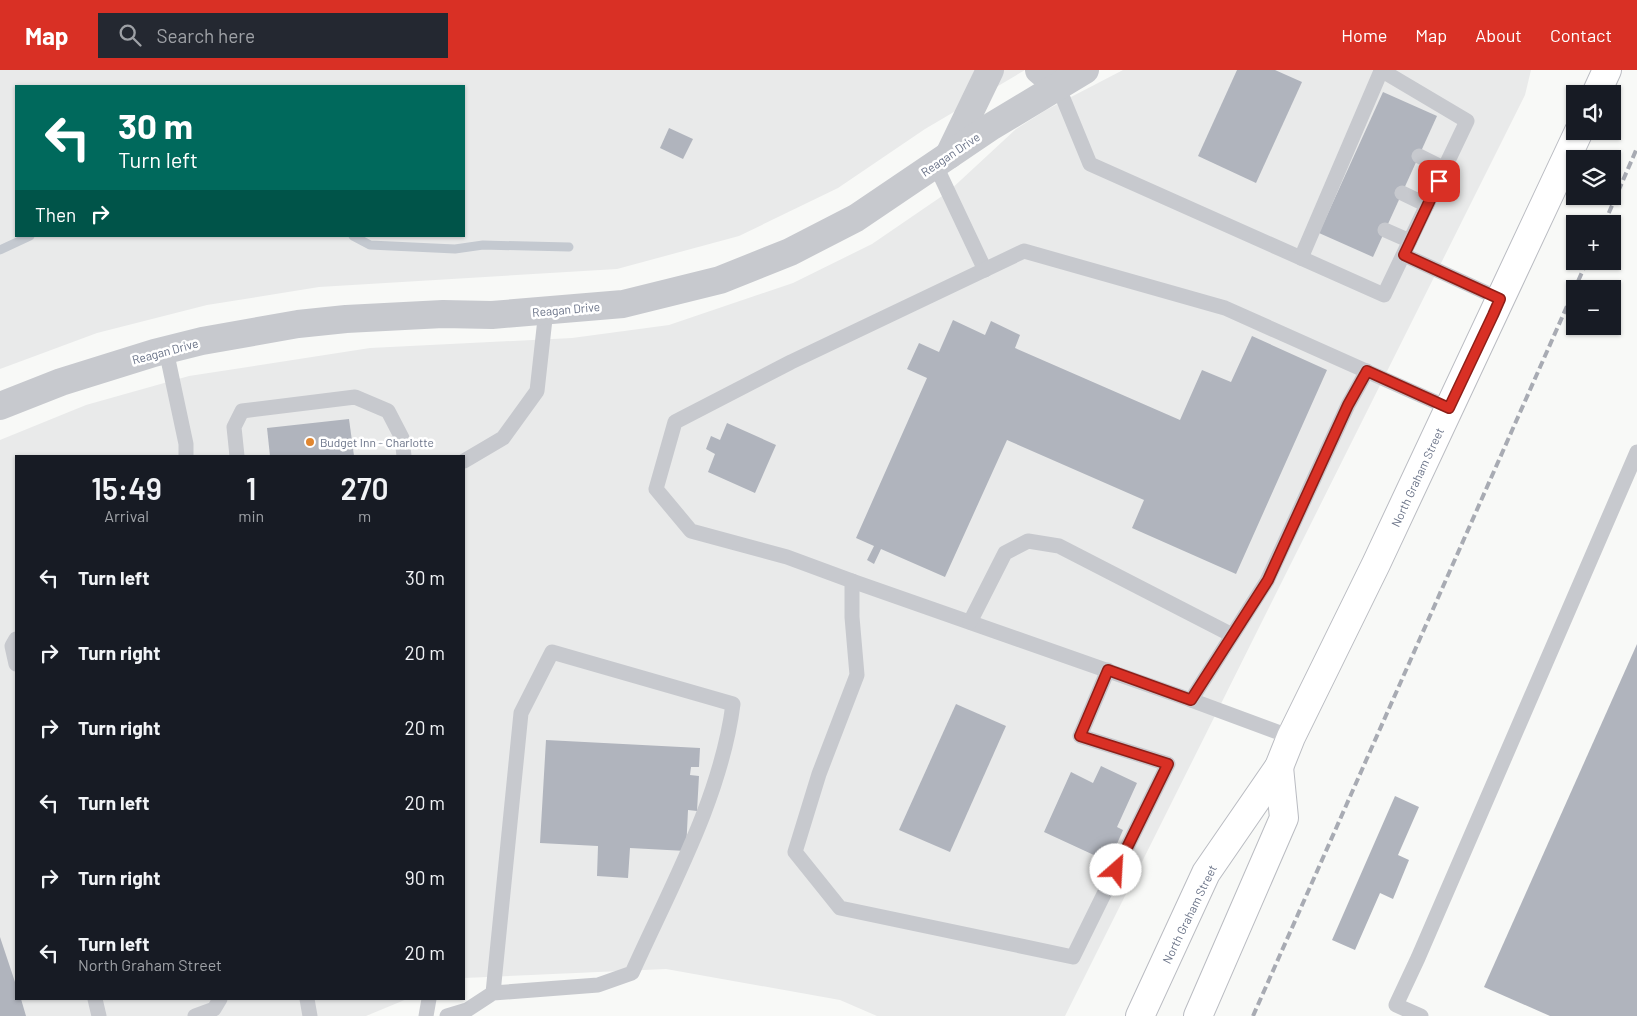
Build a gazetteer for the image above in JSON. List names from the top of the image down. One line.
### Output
{"streets":{"main road":["North Graham Street"],"street":["Reagan Drive"]},"places":["Budget Inn - Charlotte"],"page":{"header":"Map","search":"Search here","nav":["Home","Map","About","Contact"],"map_buttons":["+","−"],"turn":["30 m","Turn left"],"then":"Then","eta":["15:49","Arrival","1","min","270","m"],"list":[{"name":"Turn left","value":"30 m"},{"name":"Turn right","value":"20 m"},{"name":"Turn right","value":"20 m"},{"name":"Turn left","value":"20 m"},{"name":"Turn right","value":"90 m"},{"name":"Turn left","note":"North Graham Street","value":"20 m"}]}}
